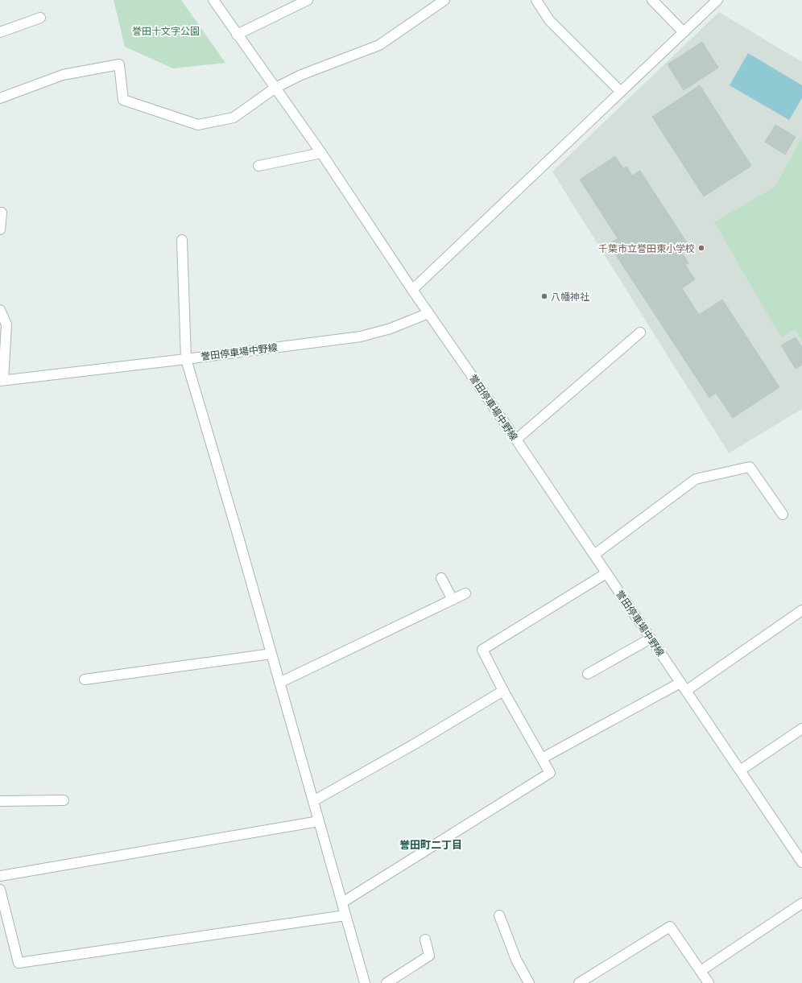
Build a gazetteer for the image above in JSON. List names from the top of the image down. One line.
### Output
{"streets":{"street":["誉田停車場中野線"]},"districts":["誉田町二丁目"],"parks":["誉田十文字公園"],"places":["千葉市立誉田東小学校","八幡神社"]}
